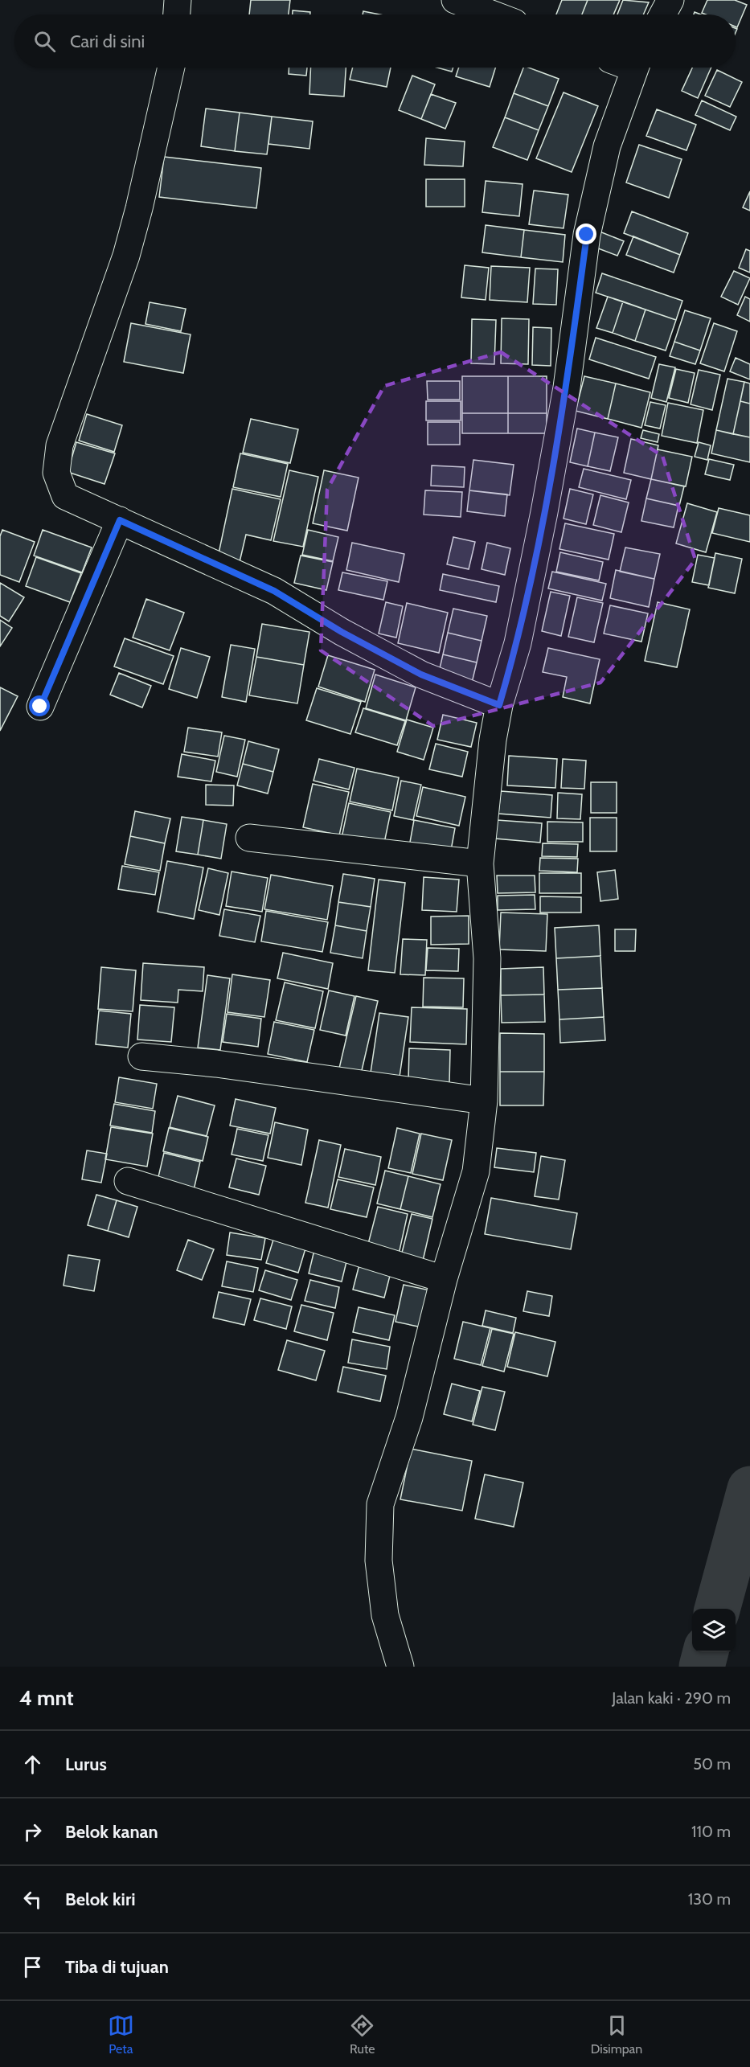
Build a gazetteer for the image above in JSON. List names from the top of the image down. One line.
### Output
{"page":{"search":"Cari di sini","heading":["4 mnt","Jalan kaki · 290 m"],"list":[["Lurus","50 m"],["Belok kanan","110 m"],["Belok kiri","130 m"],"Tiba di tujuan"],"nav":["Peta","Rute","Disimpan"]}}
